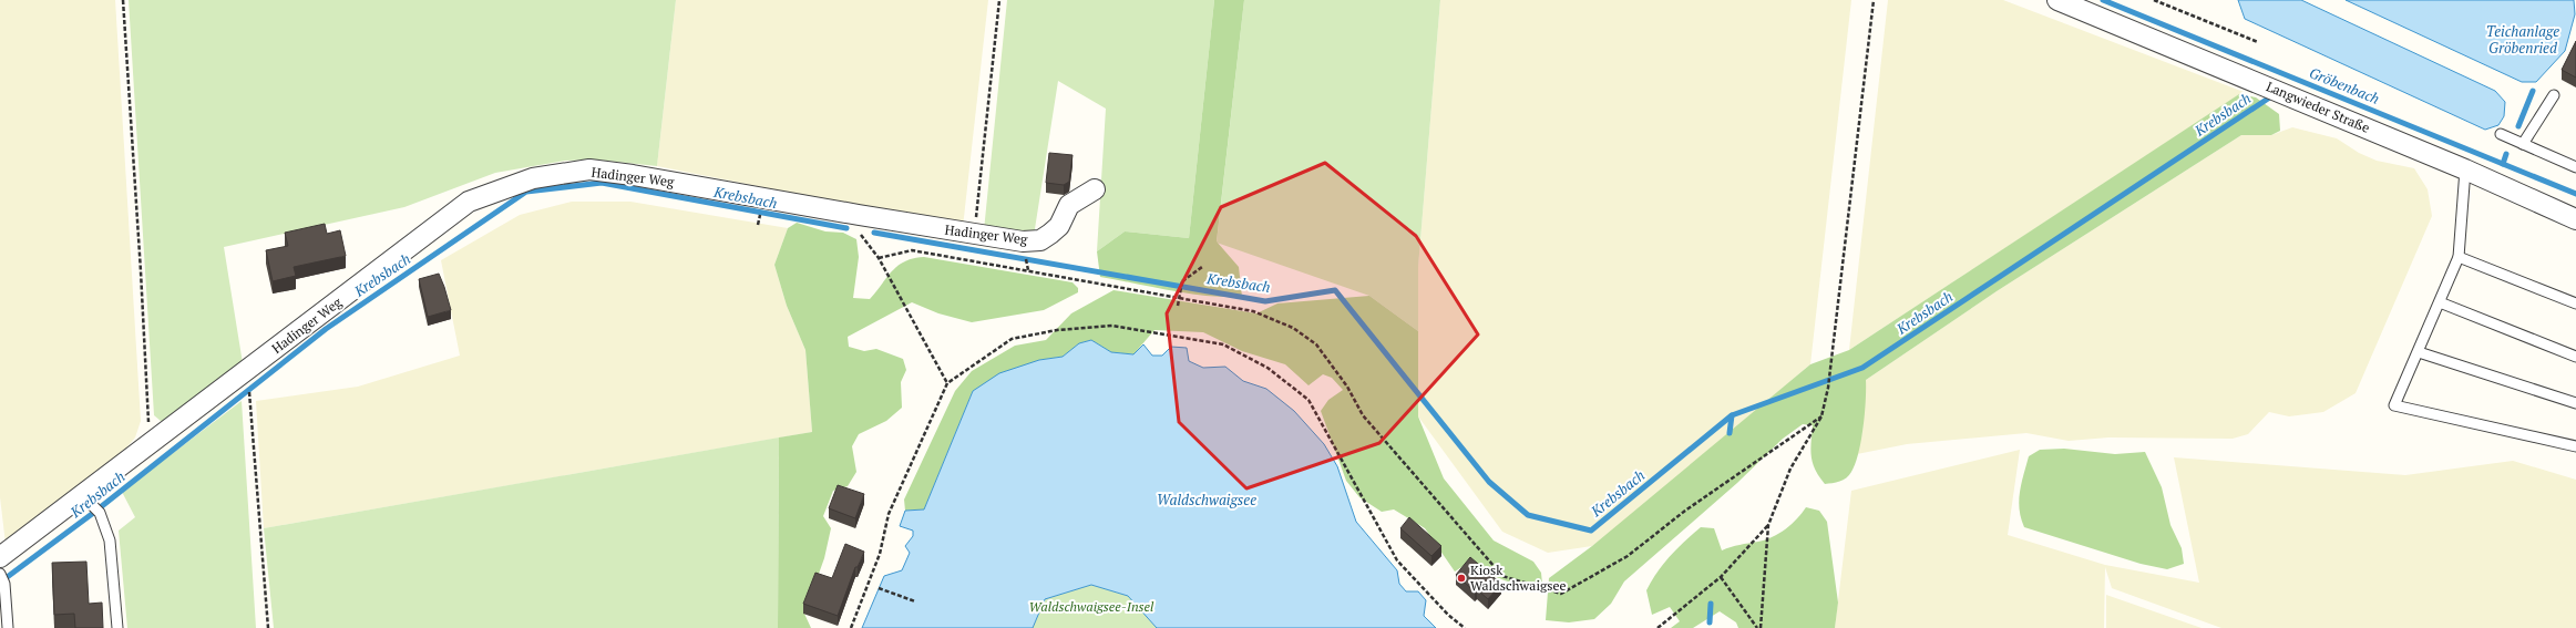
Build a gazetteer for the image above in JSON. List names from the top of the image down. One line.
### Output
{"streets":{"street":["Langwieder Straße","Hadinger Weg"]},"water":["Teichanlage Gröbenried","Gröbenbach","Krebsbach","Waldschwaigsee"],"parks":["Waldschwaigsee-Insel"],"places":["Kiosk Waldschwaigsee"]}
